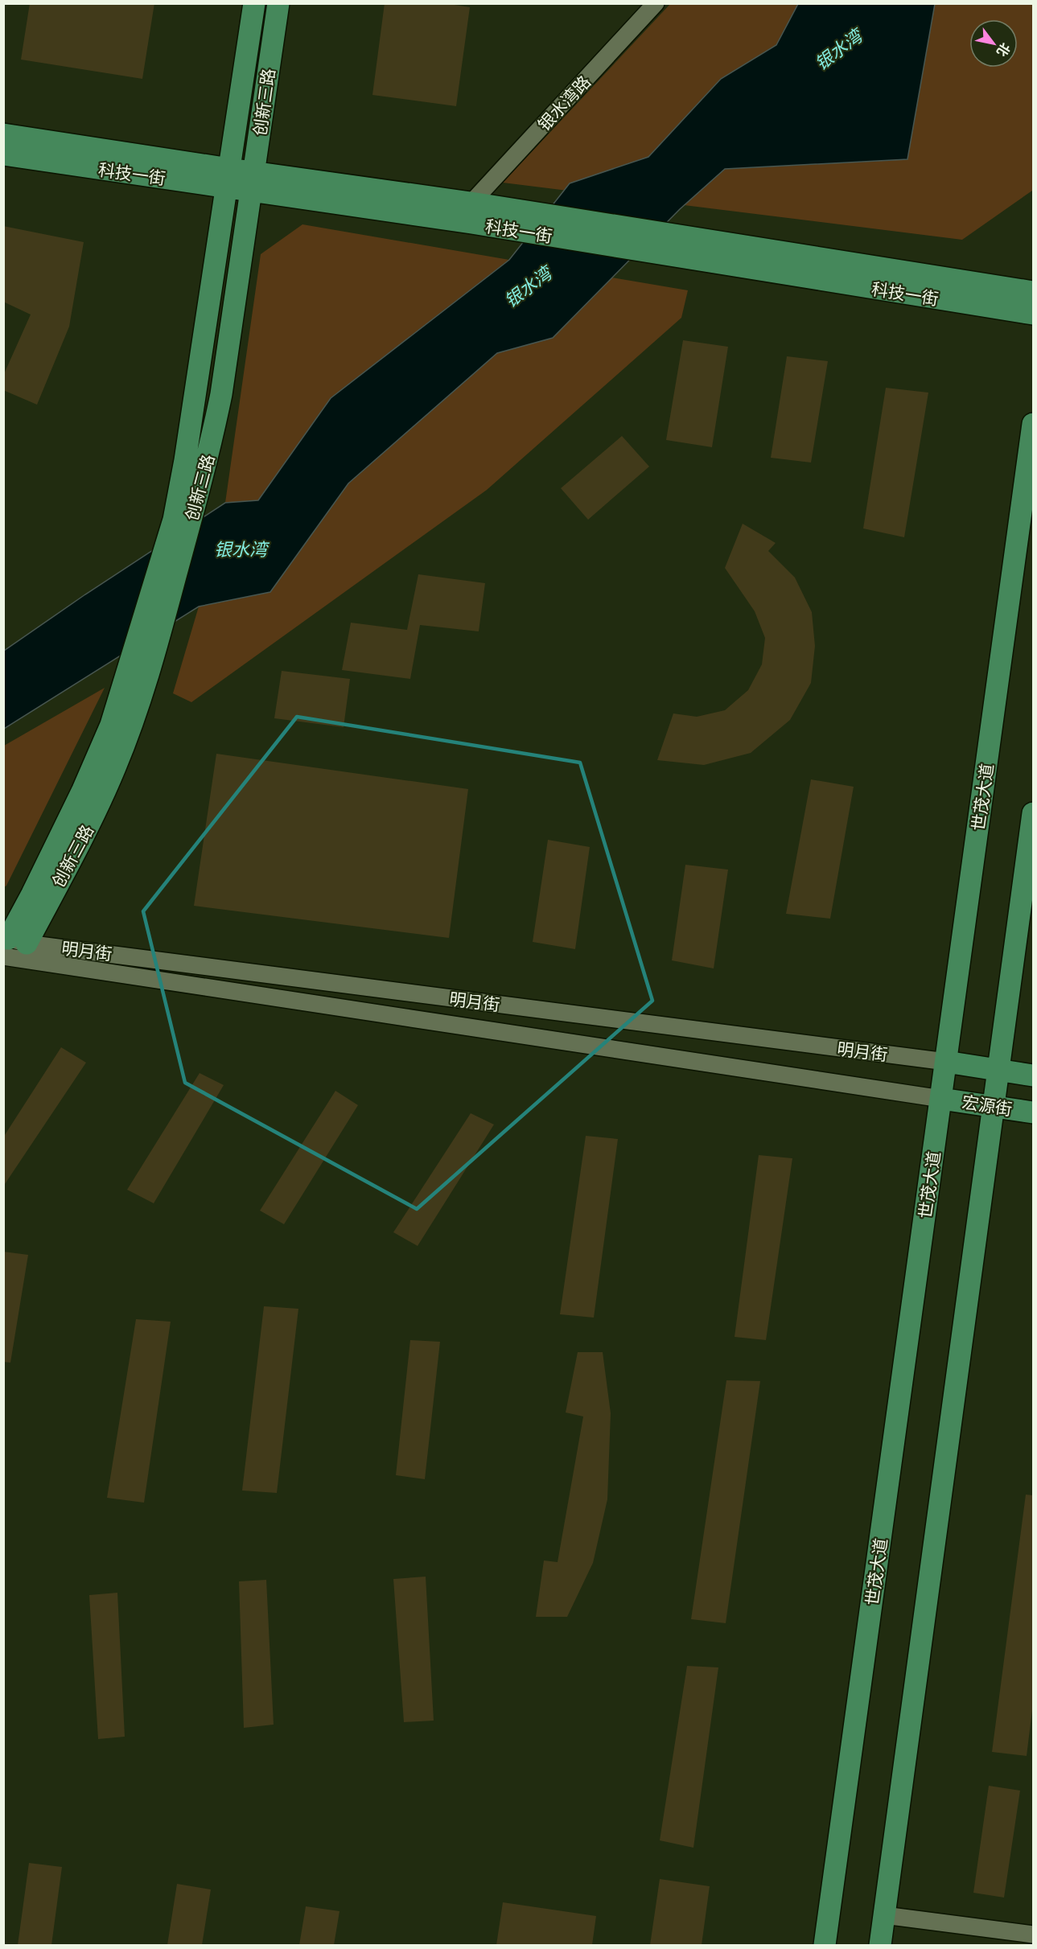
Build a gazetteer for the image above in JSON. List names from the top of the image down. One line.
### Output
{"streets":{"main road":["创新三路","科技一街","世茂大道","宏源街"],"street":["银水湾路","明月街"]},"crossings":[["创新三路","科技一街"],["创新三路","明月街"],["银水湾路","科技一街"],["世茂大道","明月街"],["世茂大道","宏源街"],["明月街","宏源街"]],"water":["银水湾"],"north":"bottom right"}
